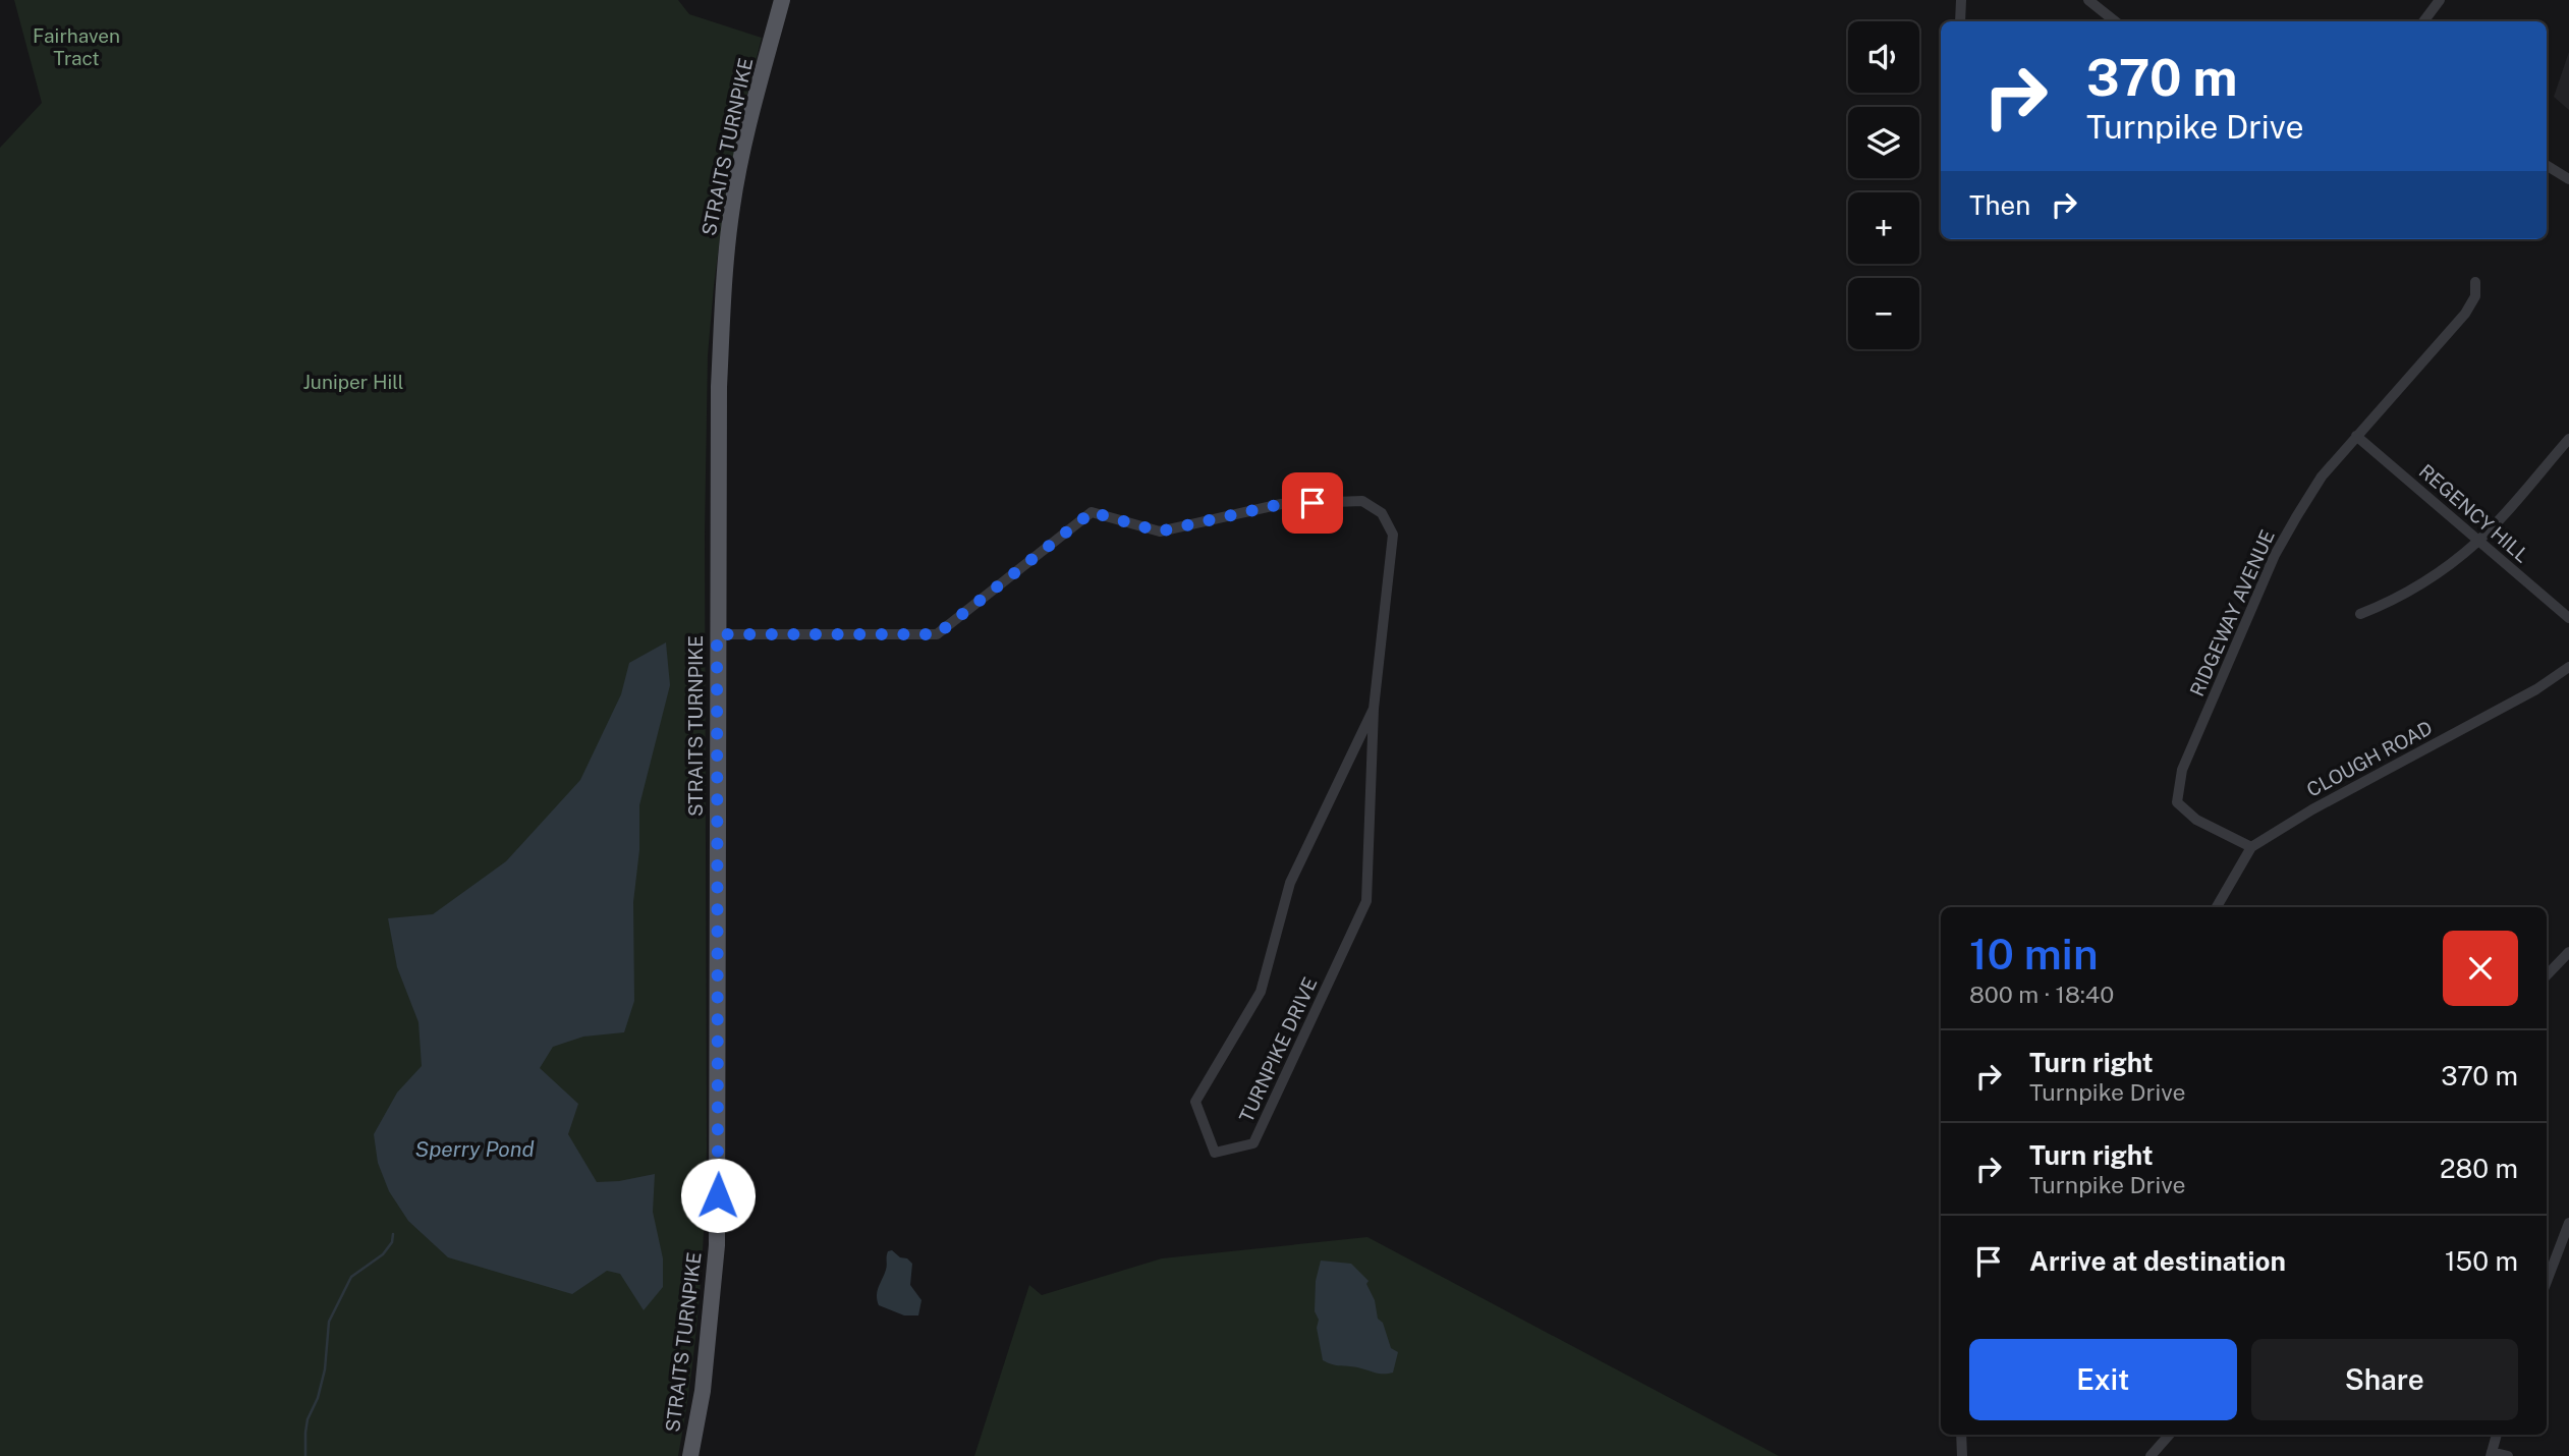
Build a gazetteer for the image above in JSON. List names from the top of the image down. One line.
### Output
{"streets":{"main road":["STRAITS TURNPIKE"],"street":["REGENCY HILL","RIDGEWAY AVENUE","CLOUGH ROAD","TURNPIKE DRIVE"]},"crossings":[["STRAITS TURNPIKE","TURNPIKE DRIVE"],["REGENCY HILL","RIDGEWAY AVENUE"],["RIDGEWAY AVENUE","CLOUGH ROAD"]],"water":["Sperry Pond"],"parks":["Fairhaven Tract","Juniper Hill"],"page":{"map_buttons":["+","−"],"turn":["370 m","Turnpike Drive"],"then":"Then","heading":["10 min","800 m · 18:40"],"list":[{"name":"Turn right","note":"Turnpike Drive","value":"370 m"},{"name":"Turn right","note":"Turnpike Drive","value":"280 m"},{"name":"Arrive at destination","value":"150 m"}],"buttons":["Exit","Share"]}}
